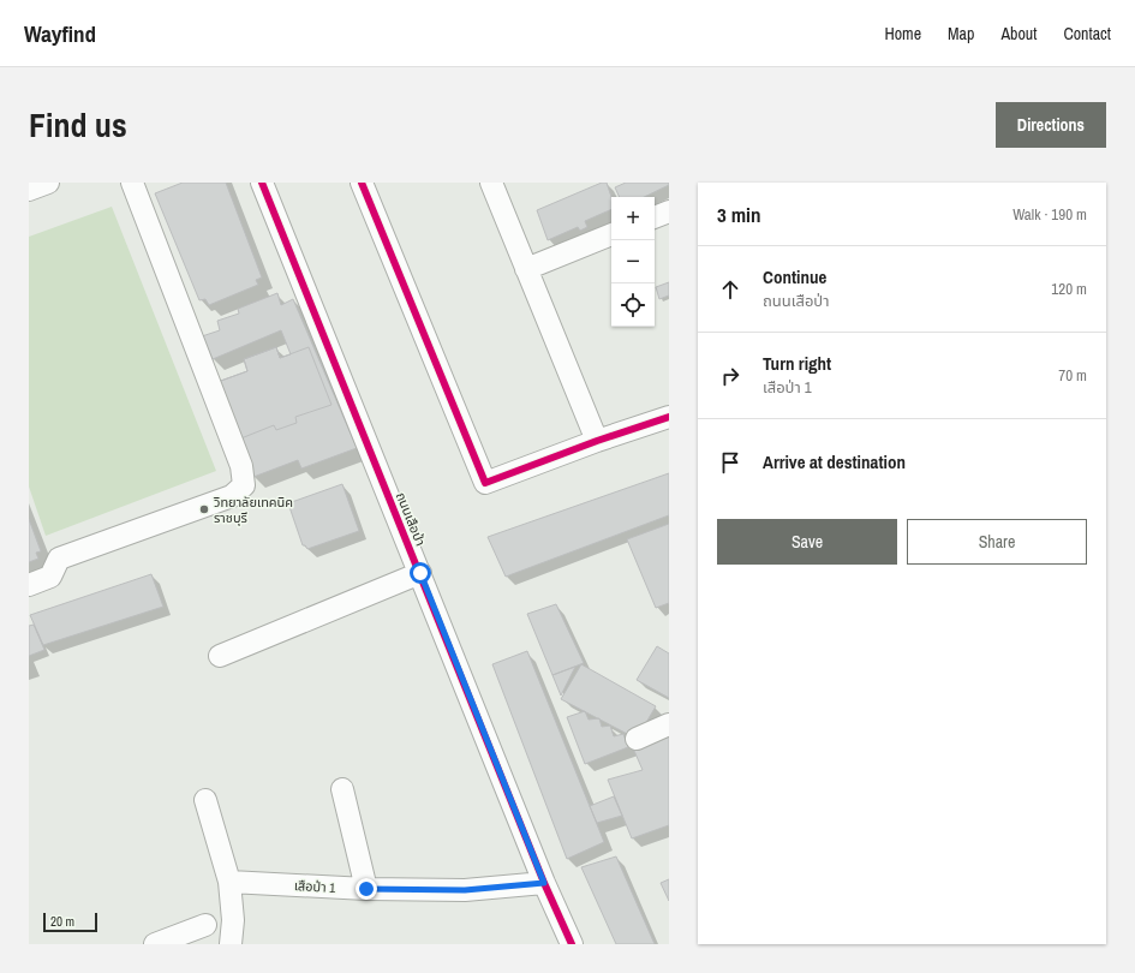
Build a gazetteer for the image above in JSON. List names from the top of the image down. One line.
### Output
{"streets":{"street":["ถนนเสือป่า","เสือป่า 1"]},"crossings":[["ถนนเสือป่า","เสือป่า 1"]],"places":["วิทยาลัยเทคนิค ราชบุรี"],"scale_bar":"20 m","page":{"header":"Wayfind","nav":["Home","Map","About","Contact"],"title":"Find us","buttons":["Directions",["Save","Share"]],"heading":["3 min","Walk · 190 m"],"map_buttons":["+","−"],"list":[["Continue","ถนนเสือป่า","120 m"],["Turn right","เสือป่า 1","70 m"],"Arrive at destination"],"scale":"20 m"}}
